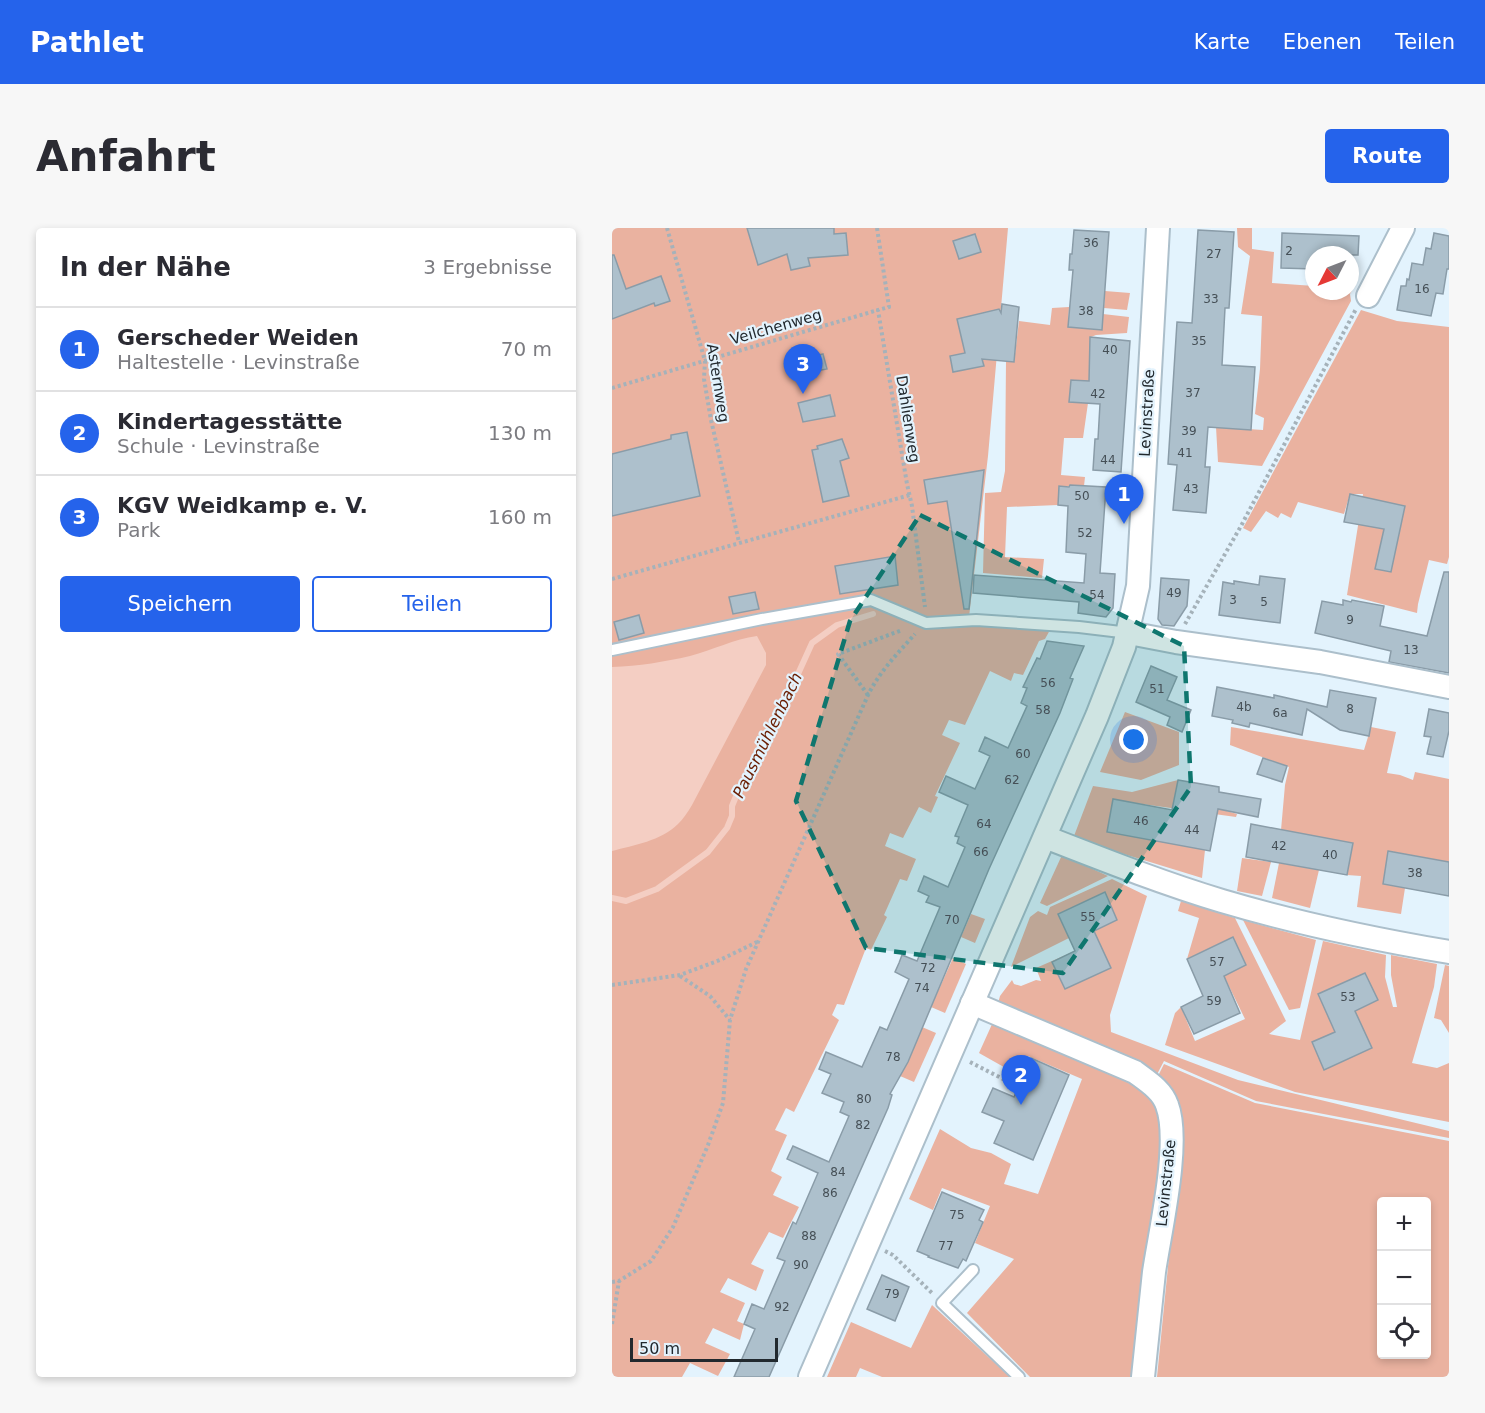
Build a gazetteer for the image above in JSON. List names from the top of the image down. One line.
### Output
{"streets":{"street":["Levinstraße"],"path":["Veilchenweg","Asternweg","Dahlienweg"]},"crossings":[["Veilchenweg","Asternweg"],["Veilchenweg","Dahlienweg"]],"water":["Pausmühlenbach"],"house_numbers":["36","2","27","16","33","38","35","40","37","42","39","41","44","43","50","52","49","54","3","5","9","13","56","51","4b","8","58","6a","60","62","46","64","44","42","66","40","38","55","70","57","72","74","53","59","78","80","82","84","86","75","88","77","90","79","92"],"scale_bar":"50 m","north":"bottom left","page":{"header":"Pathlet","nav":["Karte","Ebenen","Teilen"],"buttons":["Route",["Speichern","Teilen"]],"title":"Anfahrt","heading":["In der Nähe","3 Ergebnisse"],"list":[{"mark":"1","name":"Gerscheder Weiden","note":"Haltestelle · Levinstraße","value":"70 m"},{"mark":"2","name":"Kindertagesstätte","note":"Schule · Levinstraße","value":"130 m"},{"mark":"3","name":"KGV Weidkamp e. V.","note":"Park","value":"160 m"}],"pins":["3","1","2"],"map_buttons":["+","−"],"scale":"50 m"}}
